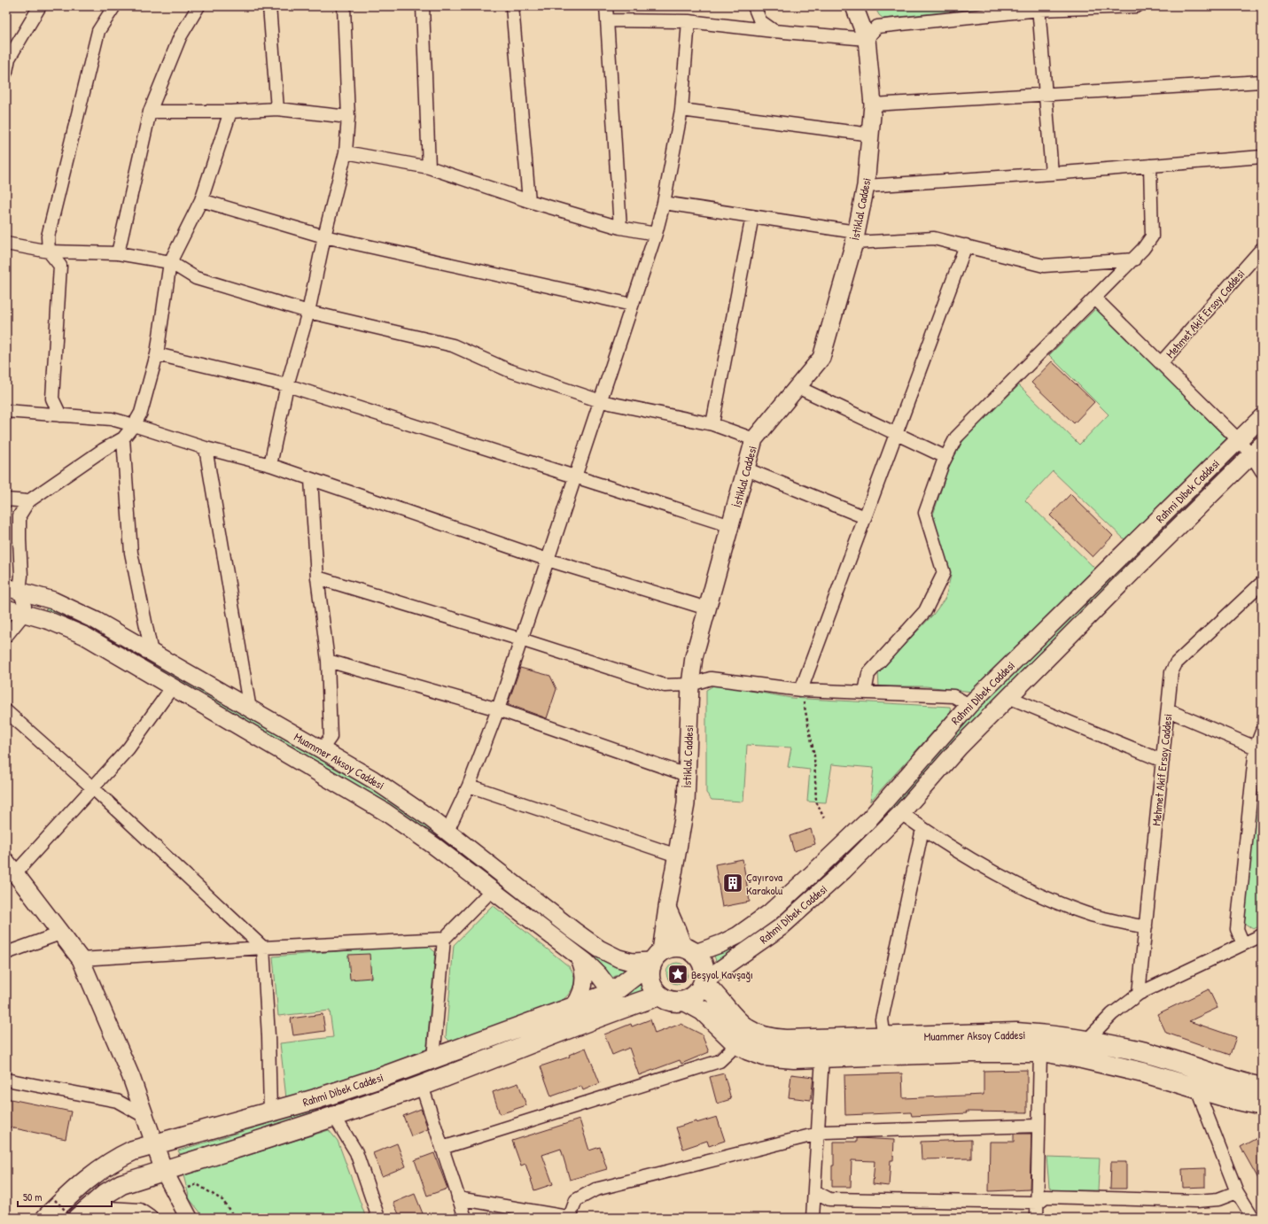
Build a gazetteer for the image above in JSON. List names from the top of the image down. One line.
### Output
{"streets":{"main road":["İstiklal Caddesi","Rahmi Dibek Caddesi","Muammer Aksoy Caddesi"],"street":["Mehmet Akif Ersoy Caddesi"]},"crossings":[["İstiklal Caddesi","Rahmi Dibek Caddesi"],["İstiklal Caddesi","Muammer Aksoy Caddesi"],["Mehmet Akif Ersoy Caddesi","Rahmi Dibek Caddesi"],["Rahmi Dibek Caddesi","Muammer Aksoy Caddesi"]],"places":{"building":["Çayırova Karakolu"],"place":["Beşyol Kavşağı"]},"scale_bar":"50 m"}
